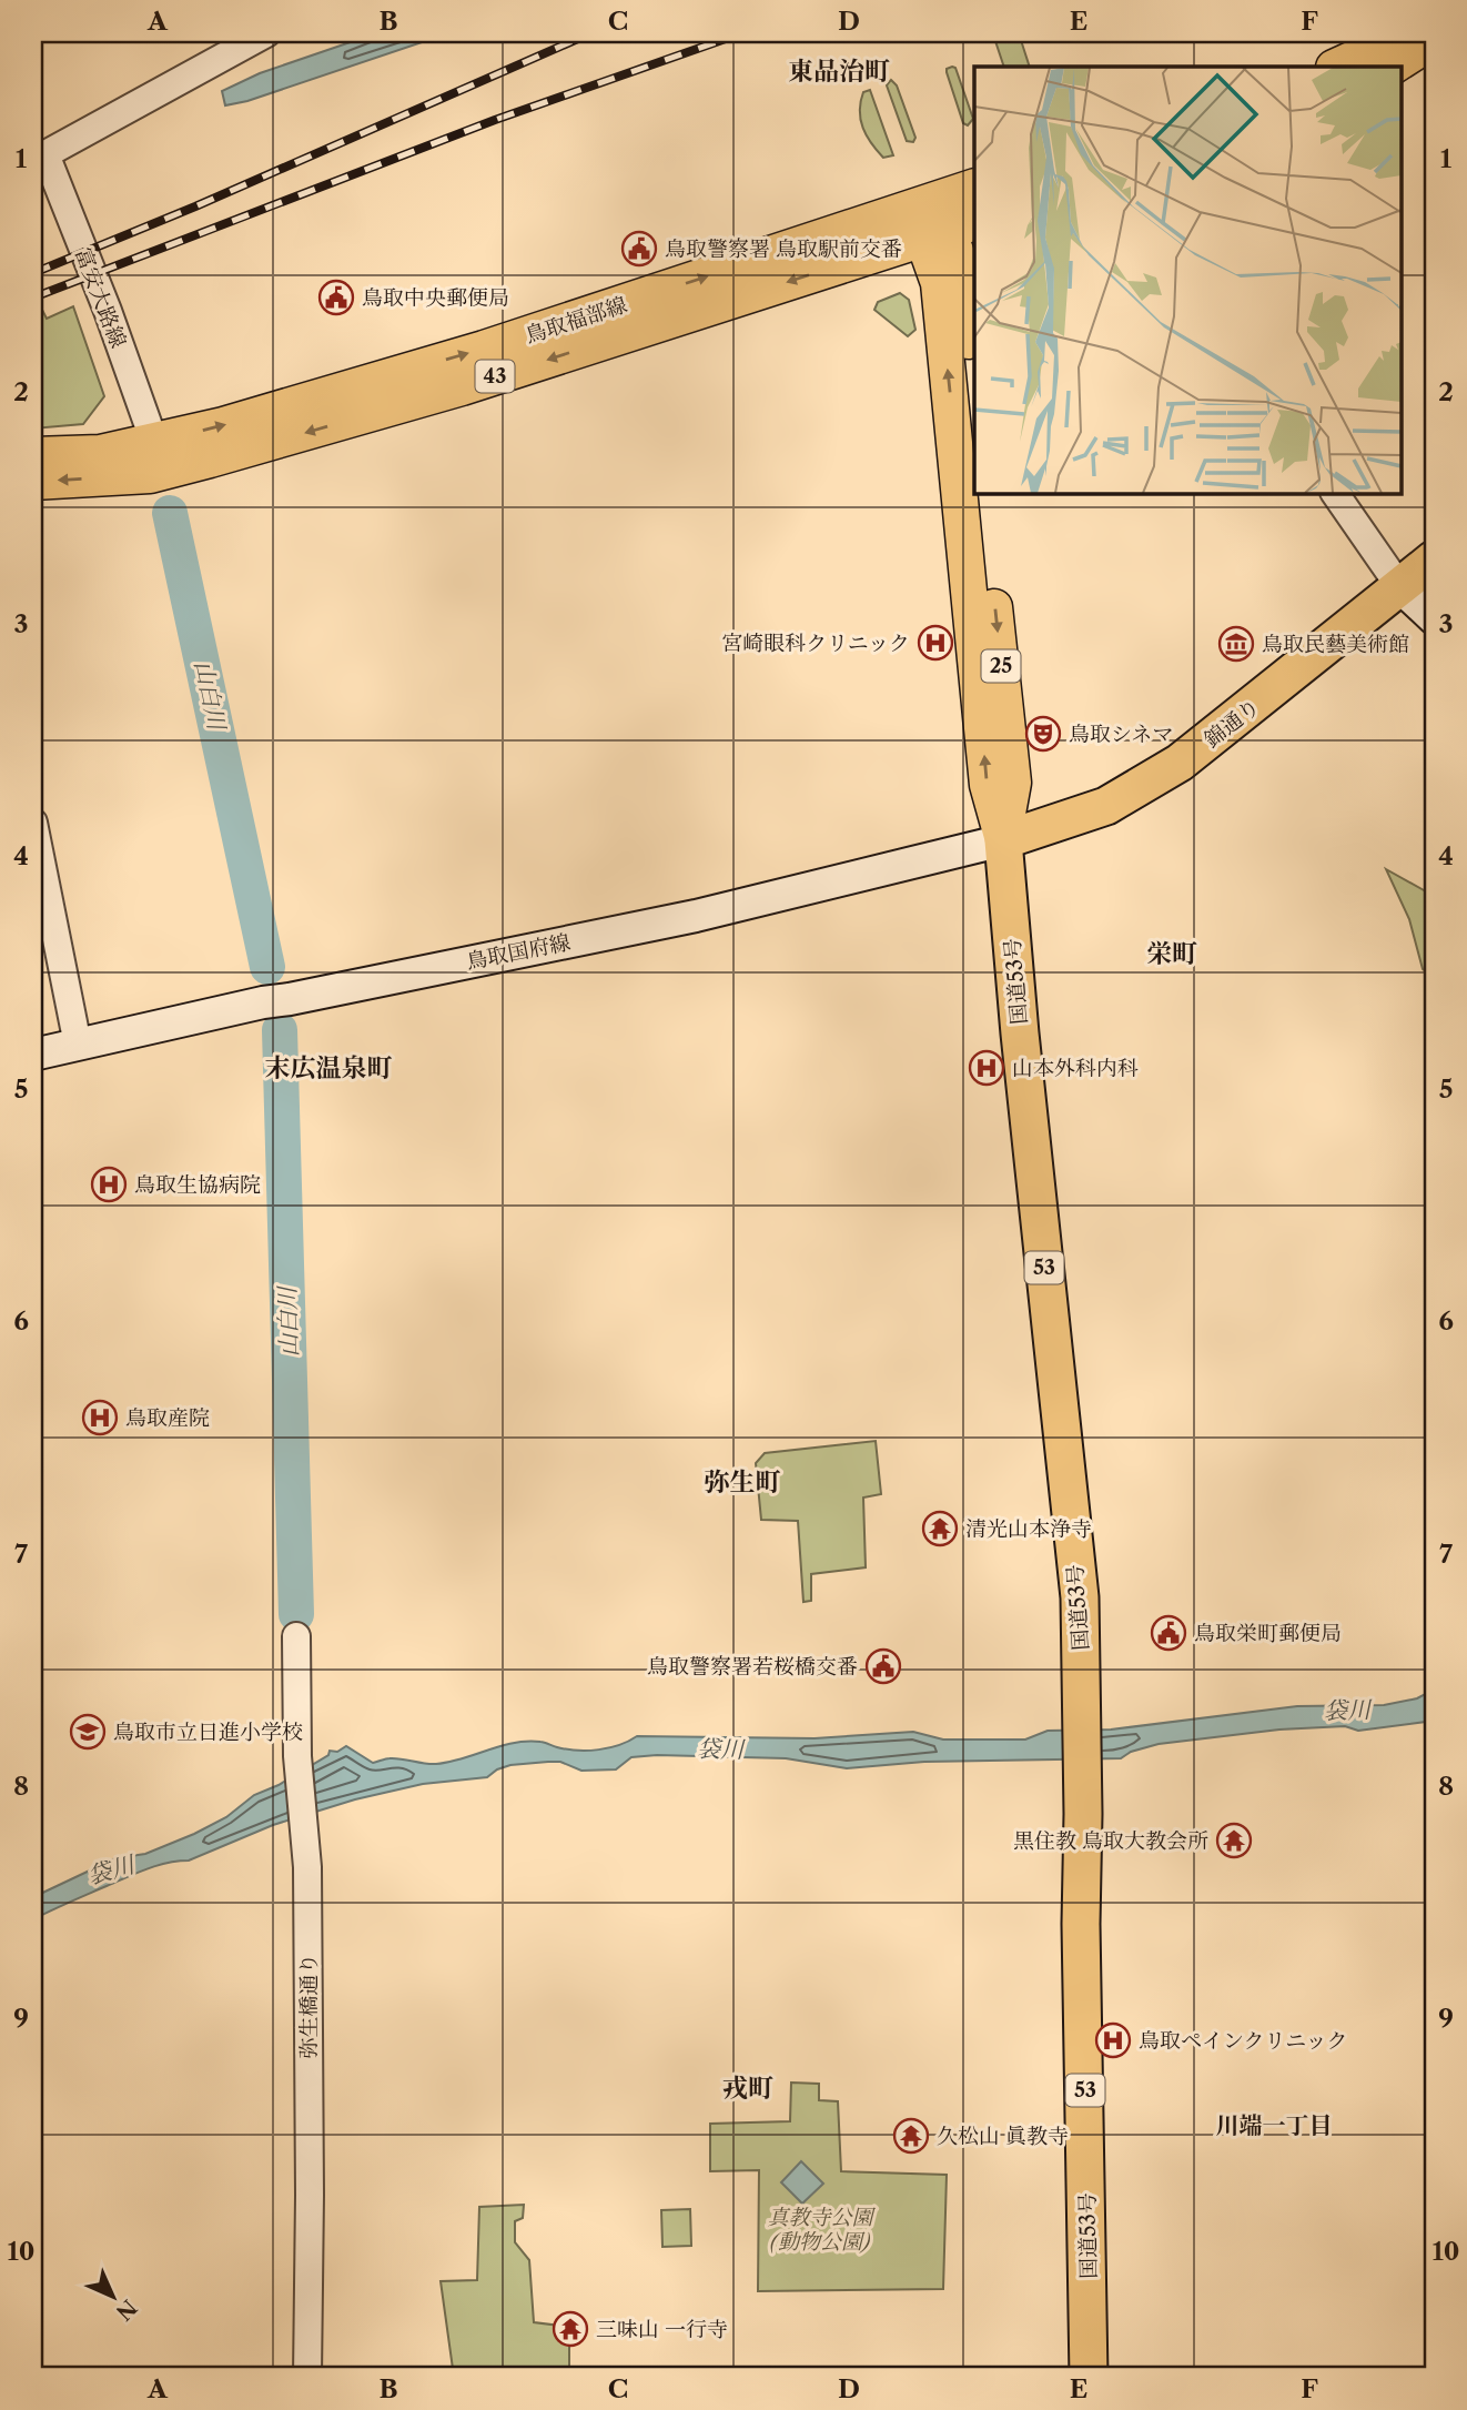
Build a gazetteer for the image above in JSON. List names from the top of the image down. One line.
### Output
{"streets":{"highway":["錦通り","国道53号","53"],"main road":["鳥取福部線","43","25","鳥取国府線"],"street":["富安大路線","弥生橋通り"]},"crossings":[["富安大路線","鳥取福部線"],["鳥取福部線","25"],["25","錦通り"],["25","鳥取国府線"],["25","国道53号"],["錦通り","鳥取国府線"],["錦通り","国道53号"],["鳥取国府線","国道53号"]],"districts":["東品治町","栄町","末広温泉町","弥生町","戎町","川端一丁目"],"water":["山白川","袋川"],"parks":["真教寺公園 (動物公園)"],"places":{"public building":["鳥取警察署 鳥取駅前交番","鳥取中央郵便局","鳥取栄町郵便局","鳥取警察署若桜橋交番"],"hospital":["宮崎眼科クリニック","山本外科内科","鳥取生協病院","鳥取産院","鳥取ペインクリニック"],"museum":["鳥取民藝美術館"],"theatre":["鳥取シネマ"],"temple":["清光山本浄寺","黒住教 鳥取大教会所","久松山 眞教寺","三味山 一行寺"],"school or university":["鳥取市立日進小学校"]},"north":"bottom right","grid":{"columns":["A","B","C","D","E","F"],"rows":["1","2","3","4","5","6","7","8","9","10"]}}
